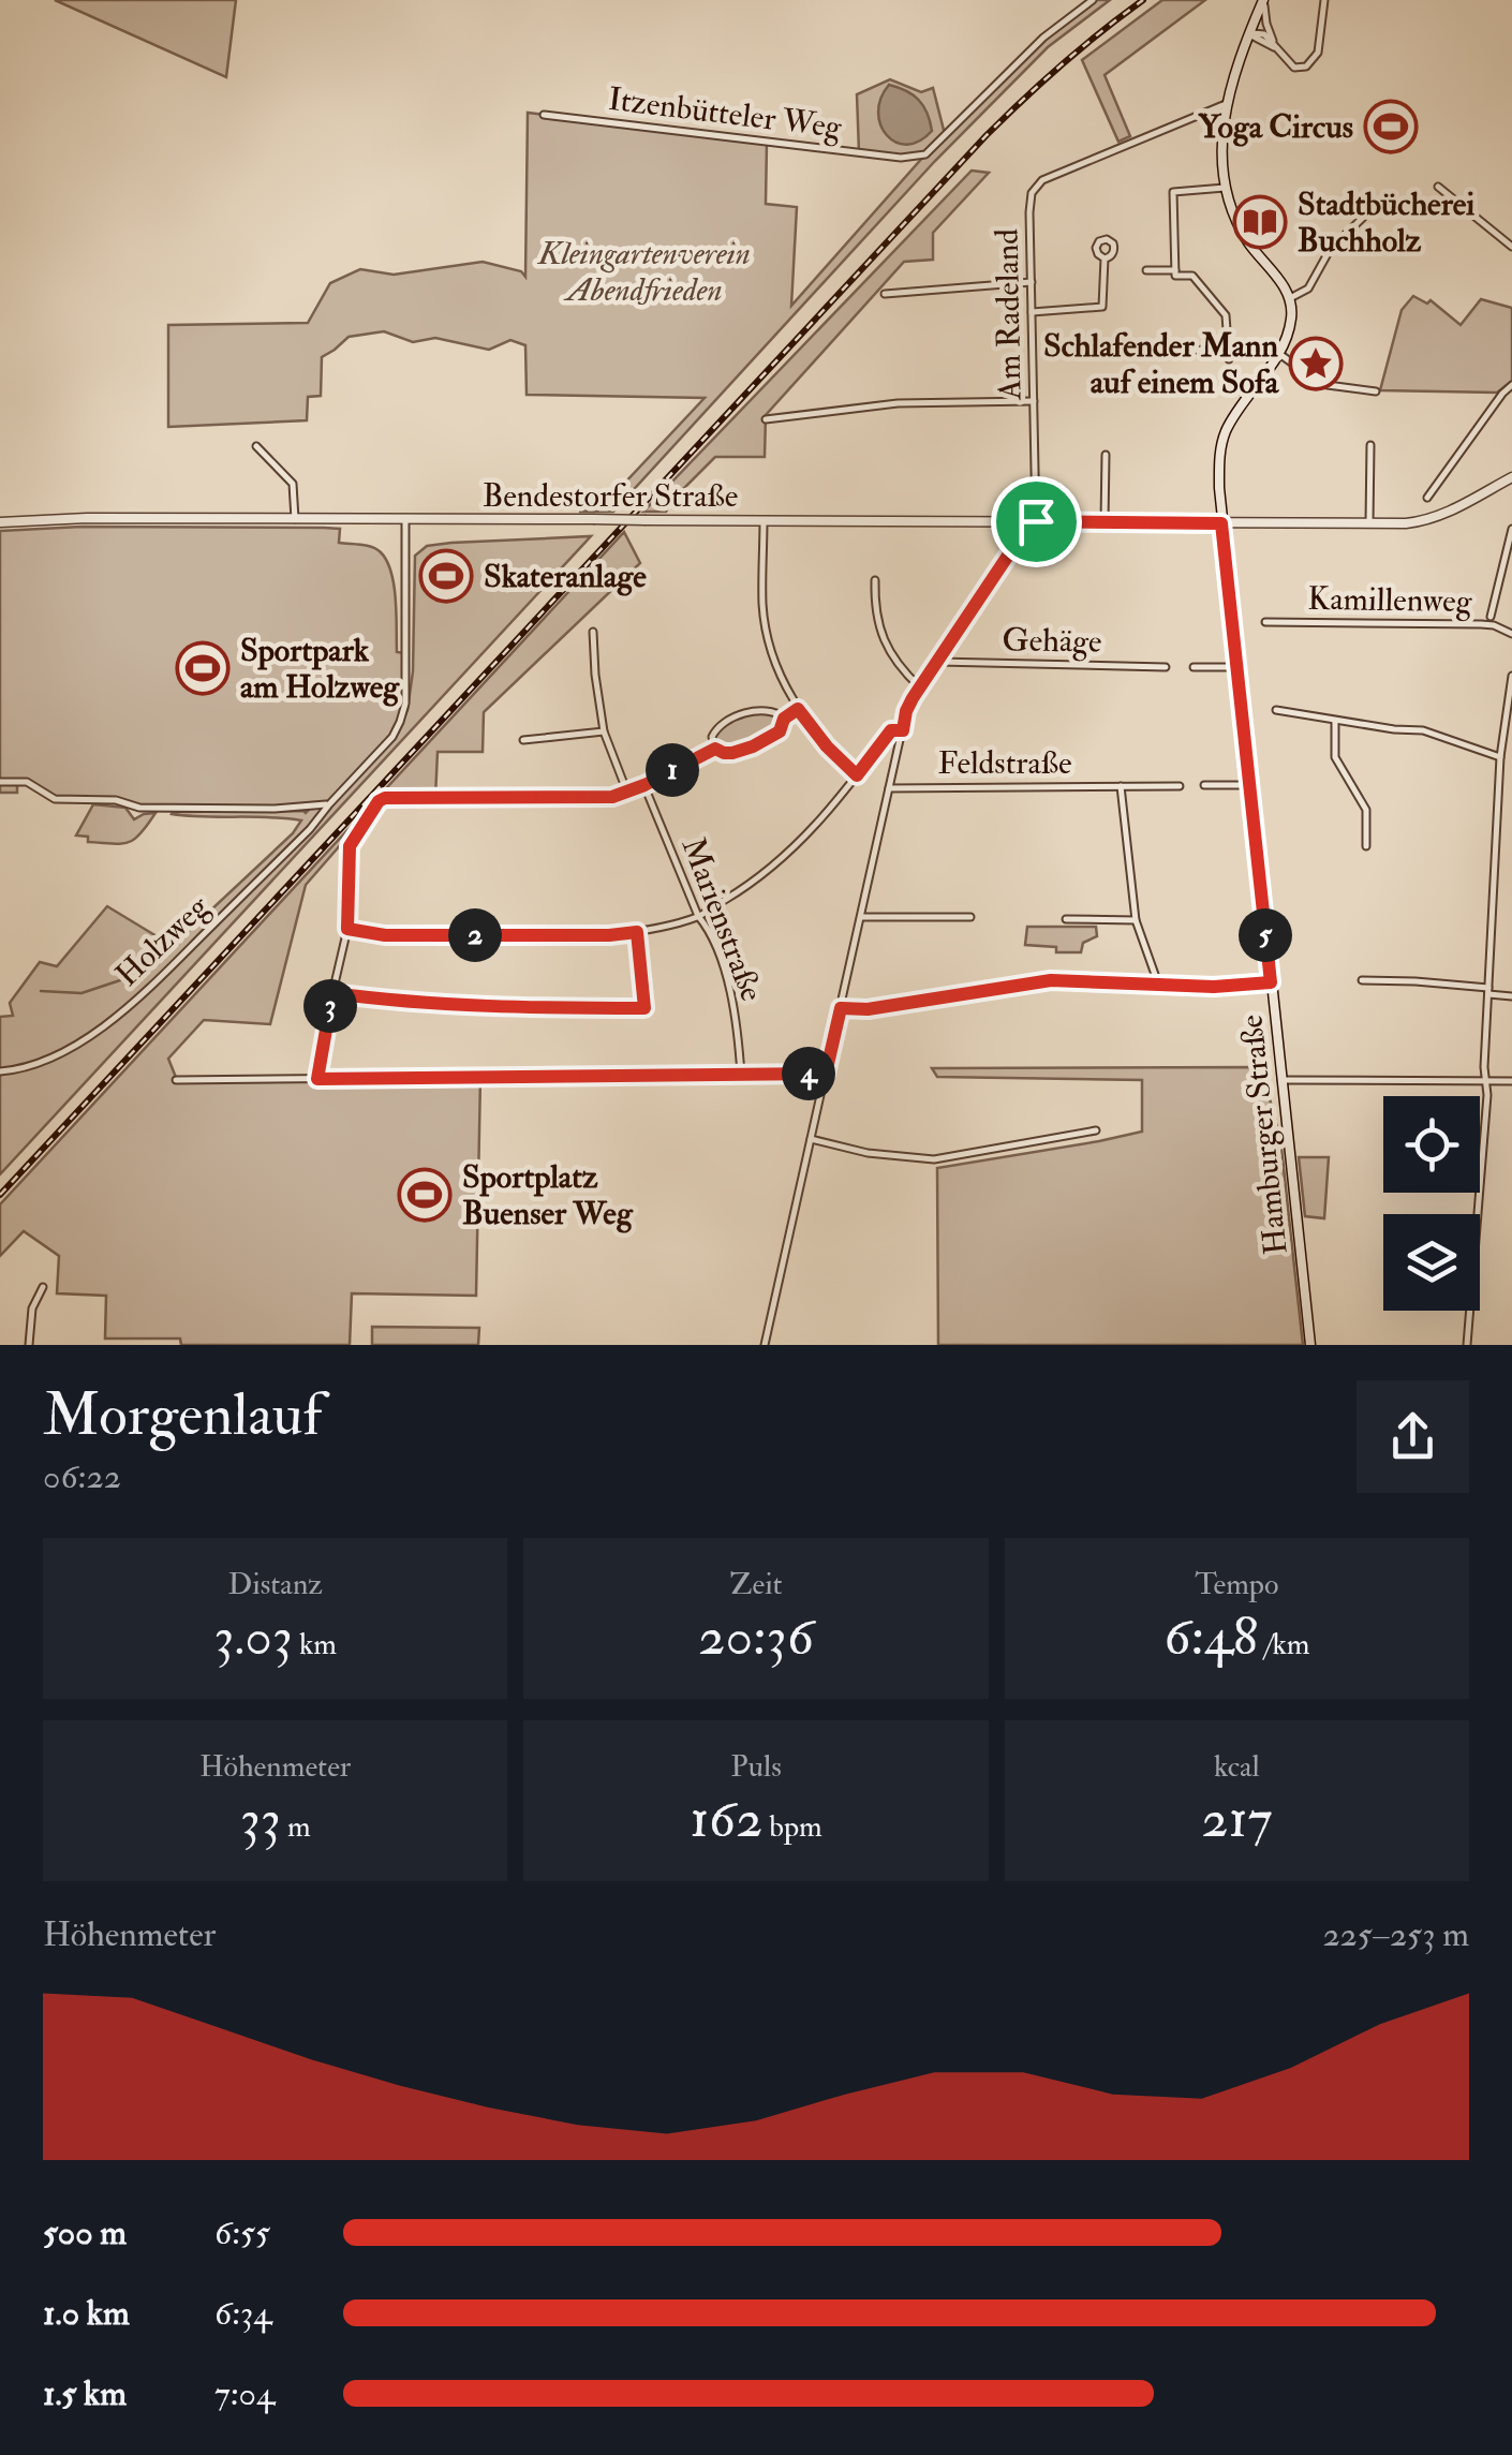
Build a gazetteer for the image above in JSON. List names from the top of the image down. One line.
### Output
{"streets":{"street":["Itzenbütteler Weg","Am Radeland","Bendestorfer Straße","Kamillenweg","Gehäge","Feldstraße","Marienstraße","Holzweg","Hamburger Straße"]},"crossings":[["Am Radeland","Bendestorfer Straße"],["Bendestorfer Straße","Holzweg"],["Bendestorfer Straße","Hamburger Straße"]],"parks":["Kleingartenverein Abendfrieden"],"places":{"sports":["Yoga Circus","Skateranlage","Sportpark am Holzweg","Sportplatz Buenser Weg"],"library":["Stadtbücherei Buchholz"],"place":["Schlafender Mann auf einem Sofa"]},"page":{"pins":["1","2","5","3","4"],"heading":["Morgenlauf","06:22"],"stats":[["Distanz","3.03 km"],["Zeit","20:36"],["Tempo","6:48 /km"],["Höhenmeter","33 m"],["Puls","162 bpm"],["kcal","217"]],"chart":["Höhenmeter","225–253 m"],"list":[{"name":"500 m","note":"6:55"},{"name":"1.0 km","note":"6:34"},{"name":"1.5 km","note":"7:04"}]}}
